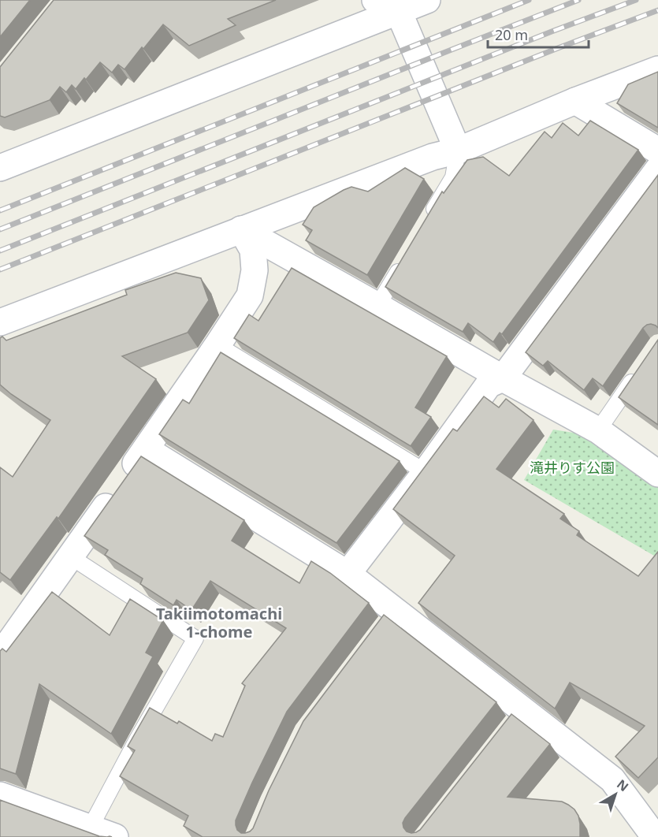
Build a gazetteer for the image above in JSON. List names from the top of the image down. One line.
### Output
{"districts":["Takiimotomachi 1-chome"],"parks":["滝井りす公園"],"scale_bar":"20 m","north":"top right"}
